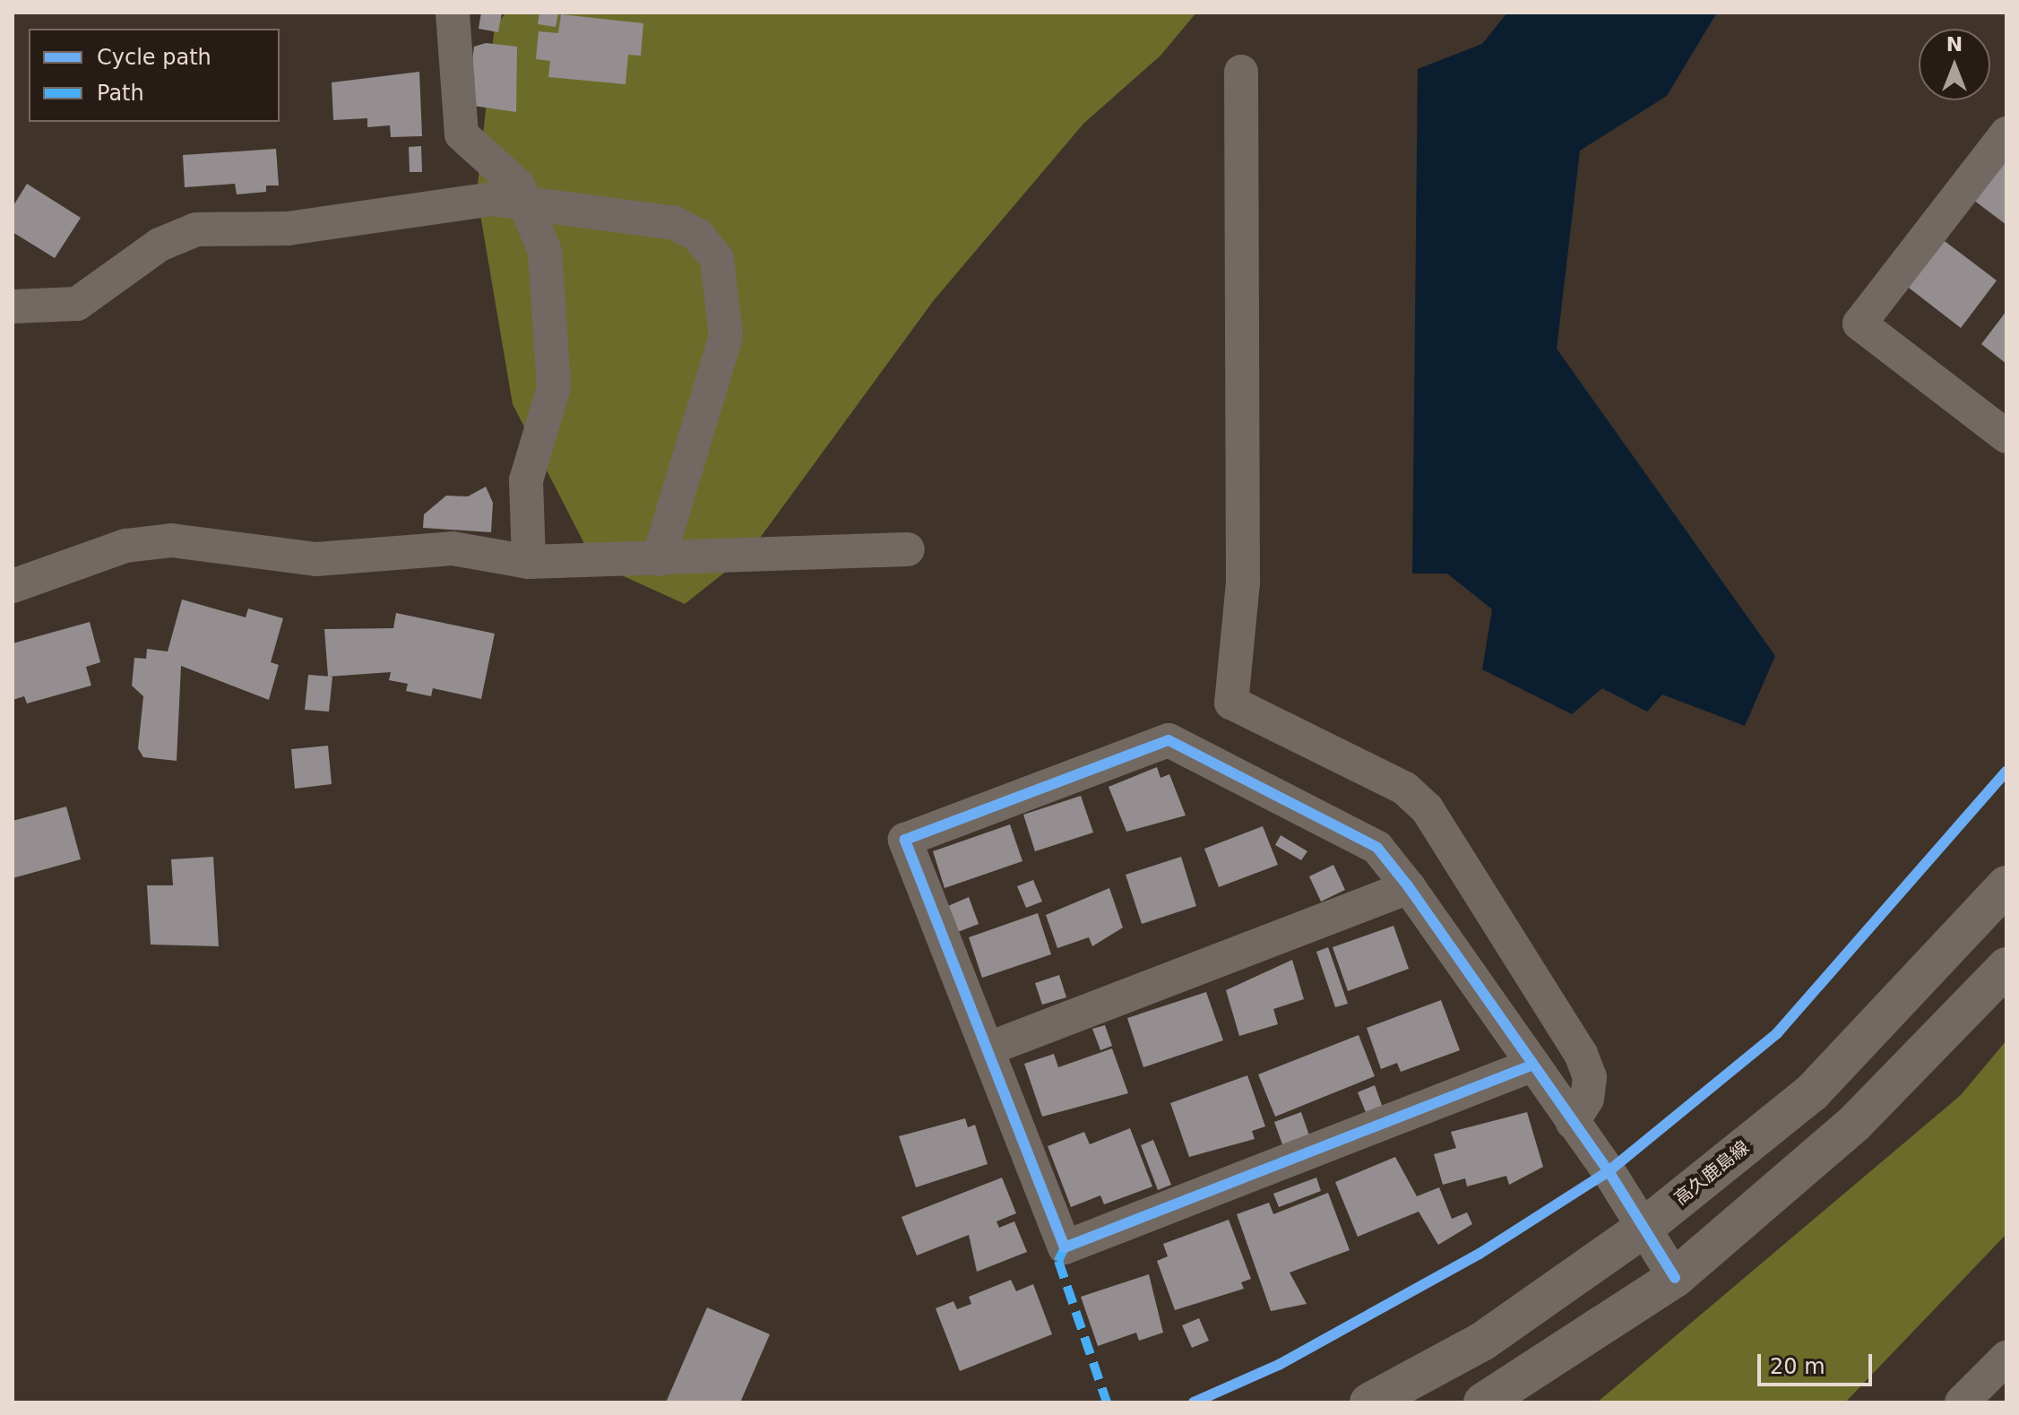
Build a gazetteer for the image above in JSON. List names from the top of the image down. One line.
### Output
{"streets":{"main road":["高久鹿島線"]},"legend":["Cycle path","Path"],"scale_bar":"20 m","north":"top"}
